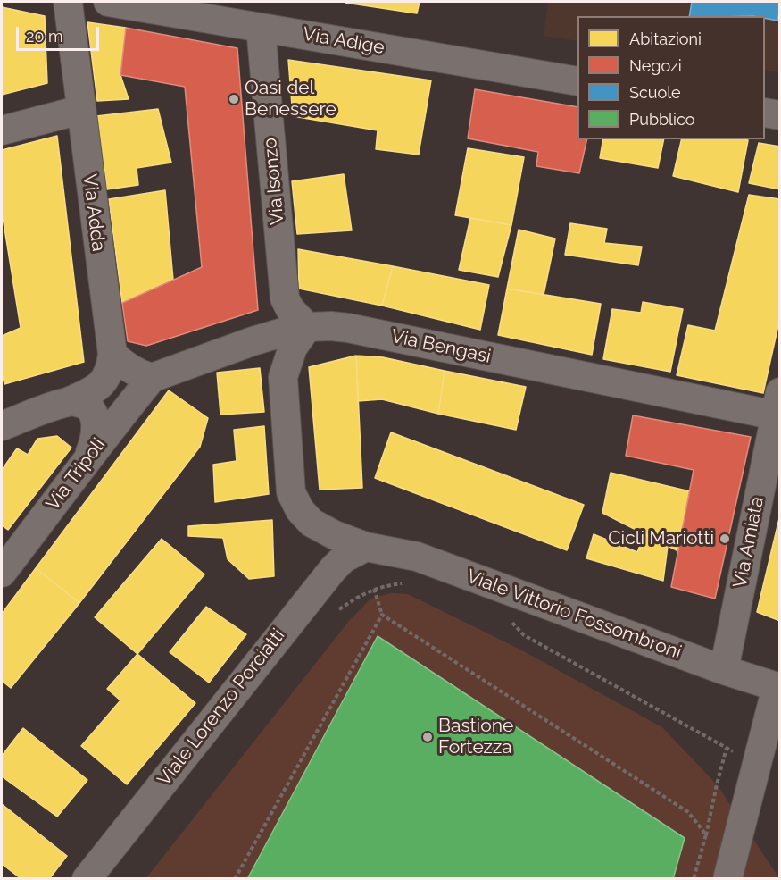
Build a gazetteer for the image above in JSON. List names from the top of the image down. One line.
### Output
{"streets":{"street":["Via Adige","Via Isonzo","Via Adda","Via Bengasi","Via Tripoli","Via Amiata","Viale Vittorio Fossombroni","Viale Lorenzo Porciatti"]},"crossings":[["Via Adige","Via Isonzo"],["Via Isonzo","Via Bengasi"],["Via Isonzo","Viale Vittorio Fossombroni"],["Via Bengasi","Via Tripoli"],["Via Bengasi","Via Amiata"],["Via Bengasi","Viale Vittorio Fossombroni"],["Via Amiata","Viale Vittorio Fossombroni"],["Viale Vittorio Fossombroni","Viale Lorenzo Porciatti"]],"places":["Oasi del Benessere","Cicli Mariotti","Bastione Fortezza"],"legend":["Abitazioni","Negozi","Scuole","Pubblico"],"scale_bar":"20 m"}
